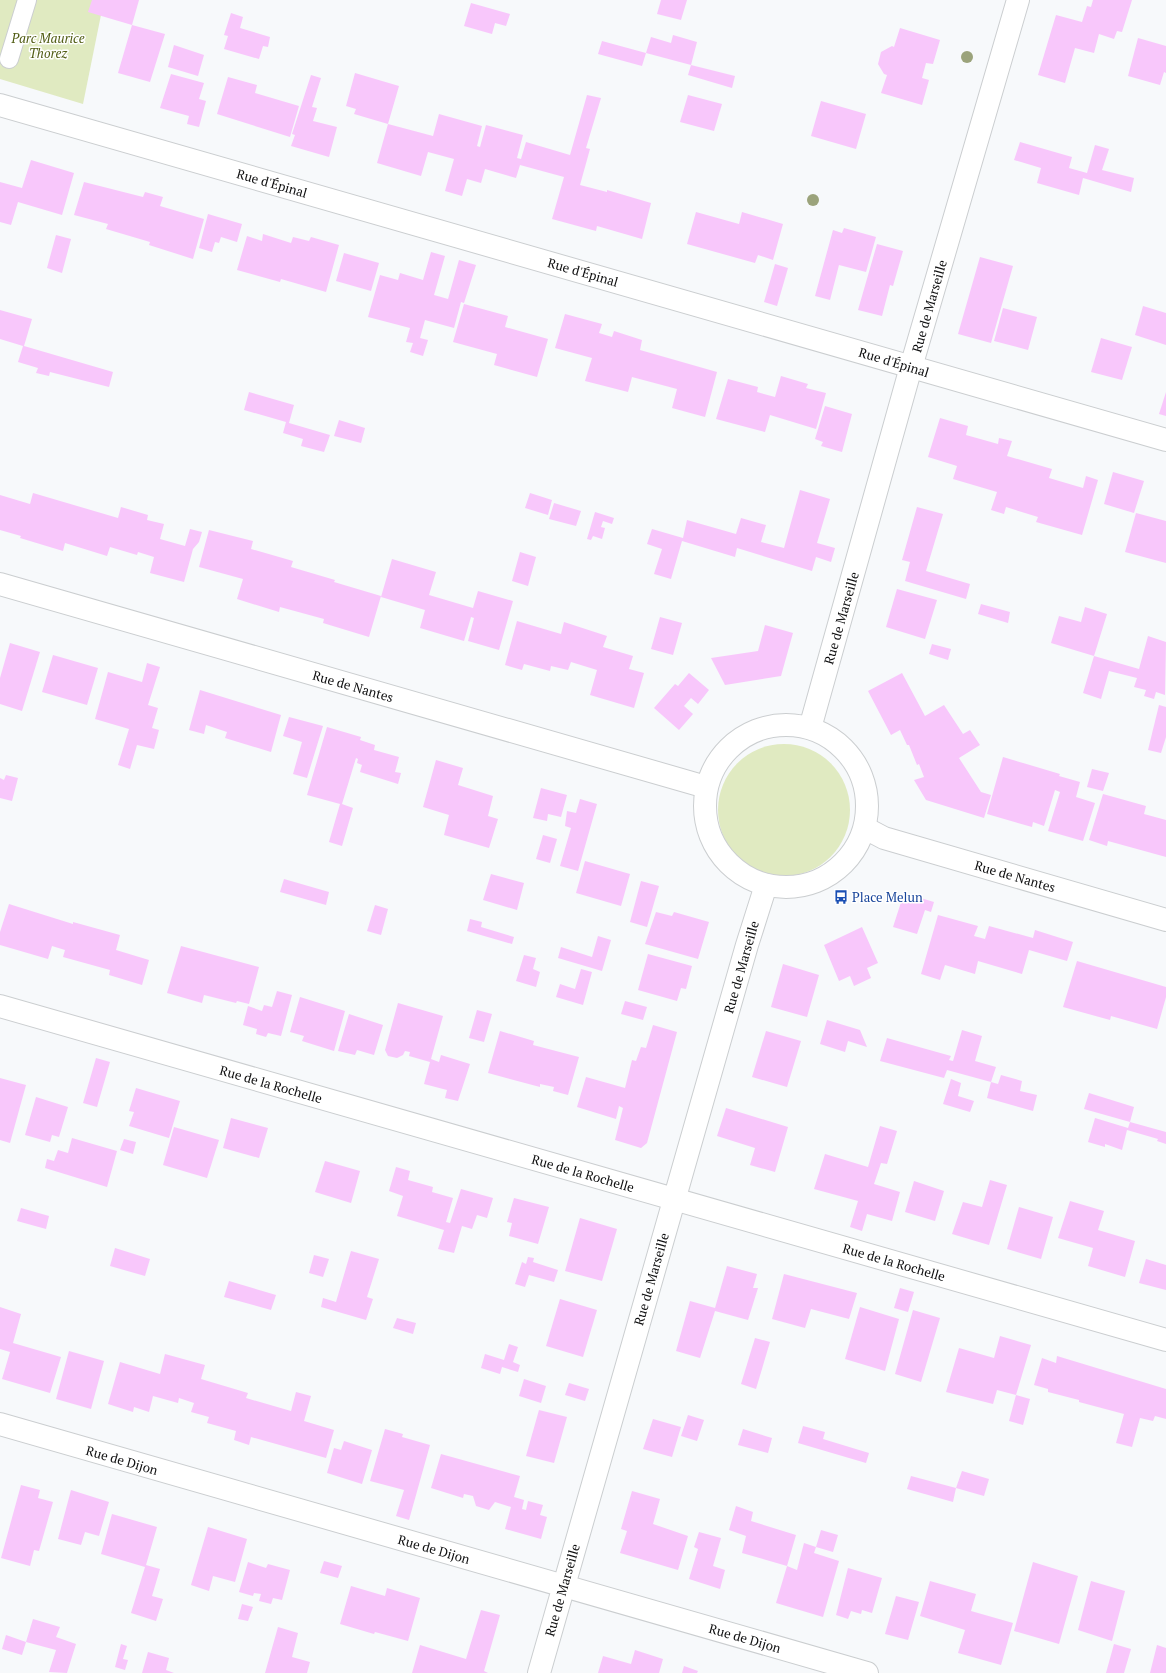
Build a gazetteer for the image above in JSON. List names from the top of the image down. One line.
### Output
{"streets":{"street":["Rue d'Épinal","Rue de Marseille","Rue de Nantes","Rue de la Rochelle","Rue de Dijon"]},"crossings":[["Rue d'Épinal","Rue de Marseille"],["Rue de Marseille","Rue de la Rochelle"],["Rue de Marseille","Rue de Dijon"]],"parks":["Parc Maurice Thorez"],"places":{"bus stop":["Place Melun"]}}
